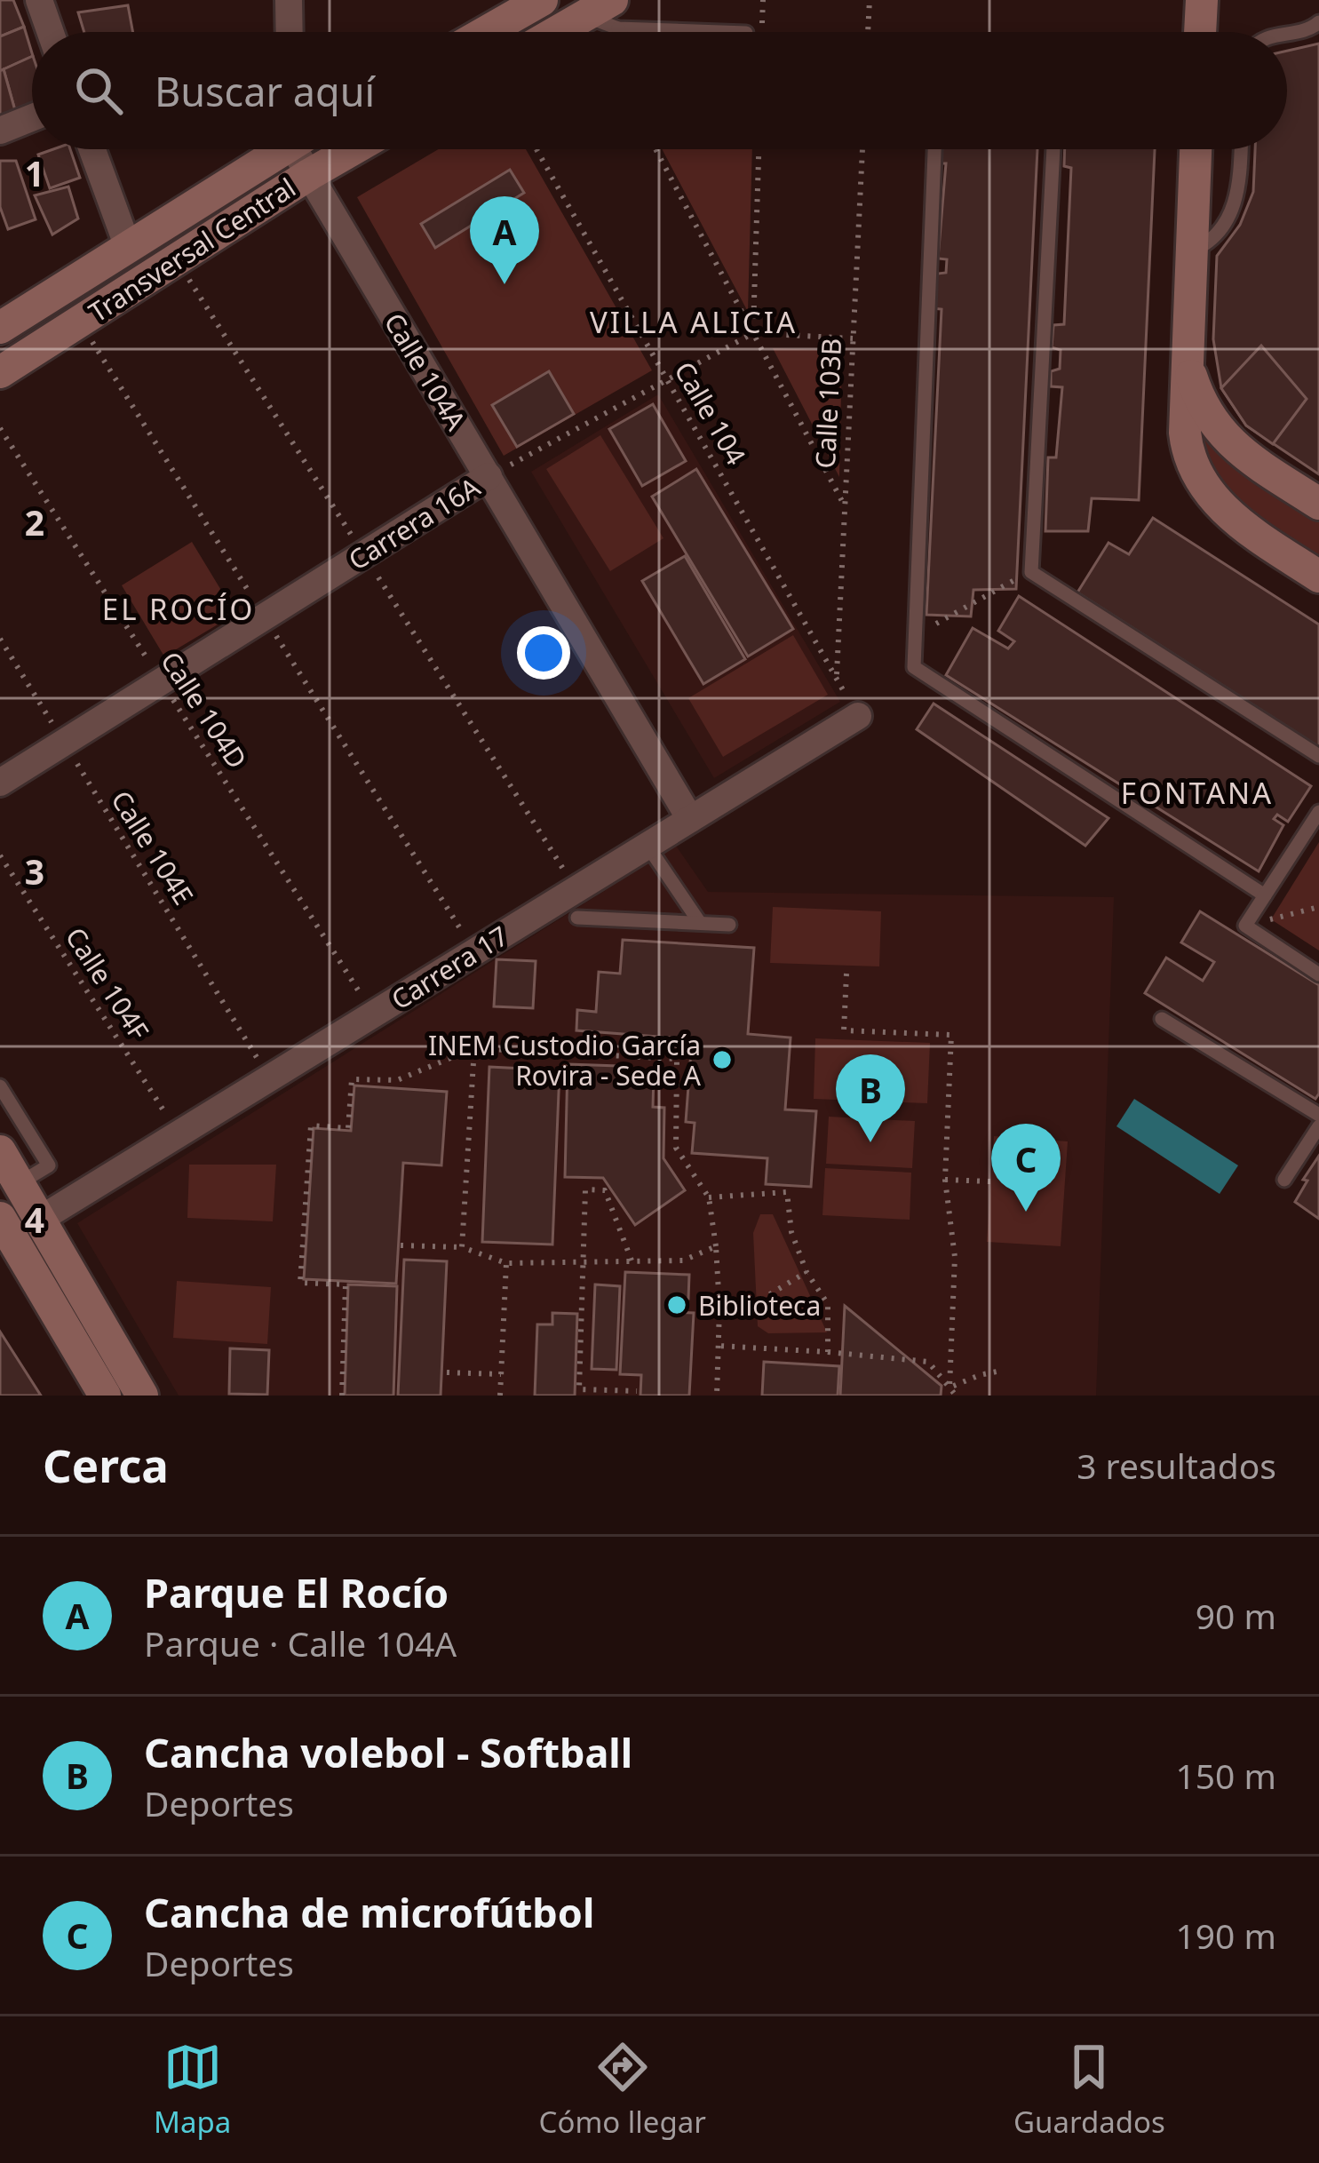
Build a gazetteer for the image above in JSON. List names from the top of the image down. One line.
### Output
{"streets":{"main road":["Transversal Central"],"street":["Calle 104A","Carrera 16A","Carrera 17"],"path":["Calle 103B","Calle 104","Calle 104D","Calle 104E","Calle 104F"]},"crossings":[["Transversal Central","Calle 104A"],["Calle 104A","Carrera 16A"],["Calle 104A","Carrera 17"],["Calle 103B","Calle 104"],["Calle 104","Carrera 16A"],["Calle 104","Carrera 17"],["Carrera 16A","Calle 104D"],["Carrera 16A","Calle 104E"],["Calle 104D","Carrera 17"],["Calle 104E","Carrera 17"],["Carrera 17","Calle 104F"]],"districts":["VILLA ALICIA","EL ROCÍO","FONTANA"],"places":["INEM Custodio García Rovira - Sede A","Biblioteca"],"page":{"search":"Buscar aquí","pins":["A","B","C"],"heading":["Cerca","3 resultados"],"list":[{"mark":"A","name":"Parque El Rocío","note":"Parque · Calle 104A","value":"90 m"},{"mark":"B","name":"Cancha volebol - Softball","note":"Deportes","value":"150 m"},{"mark":"C","name":"Cancha de microfútbol","note":"Deportes","value":"190 m"}],"nav":["Mapa","Cómo llegar","Guardados"]},"grid":{"rows":["1","2","3","4"]}}
